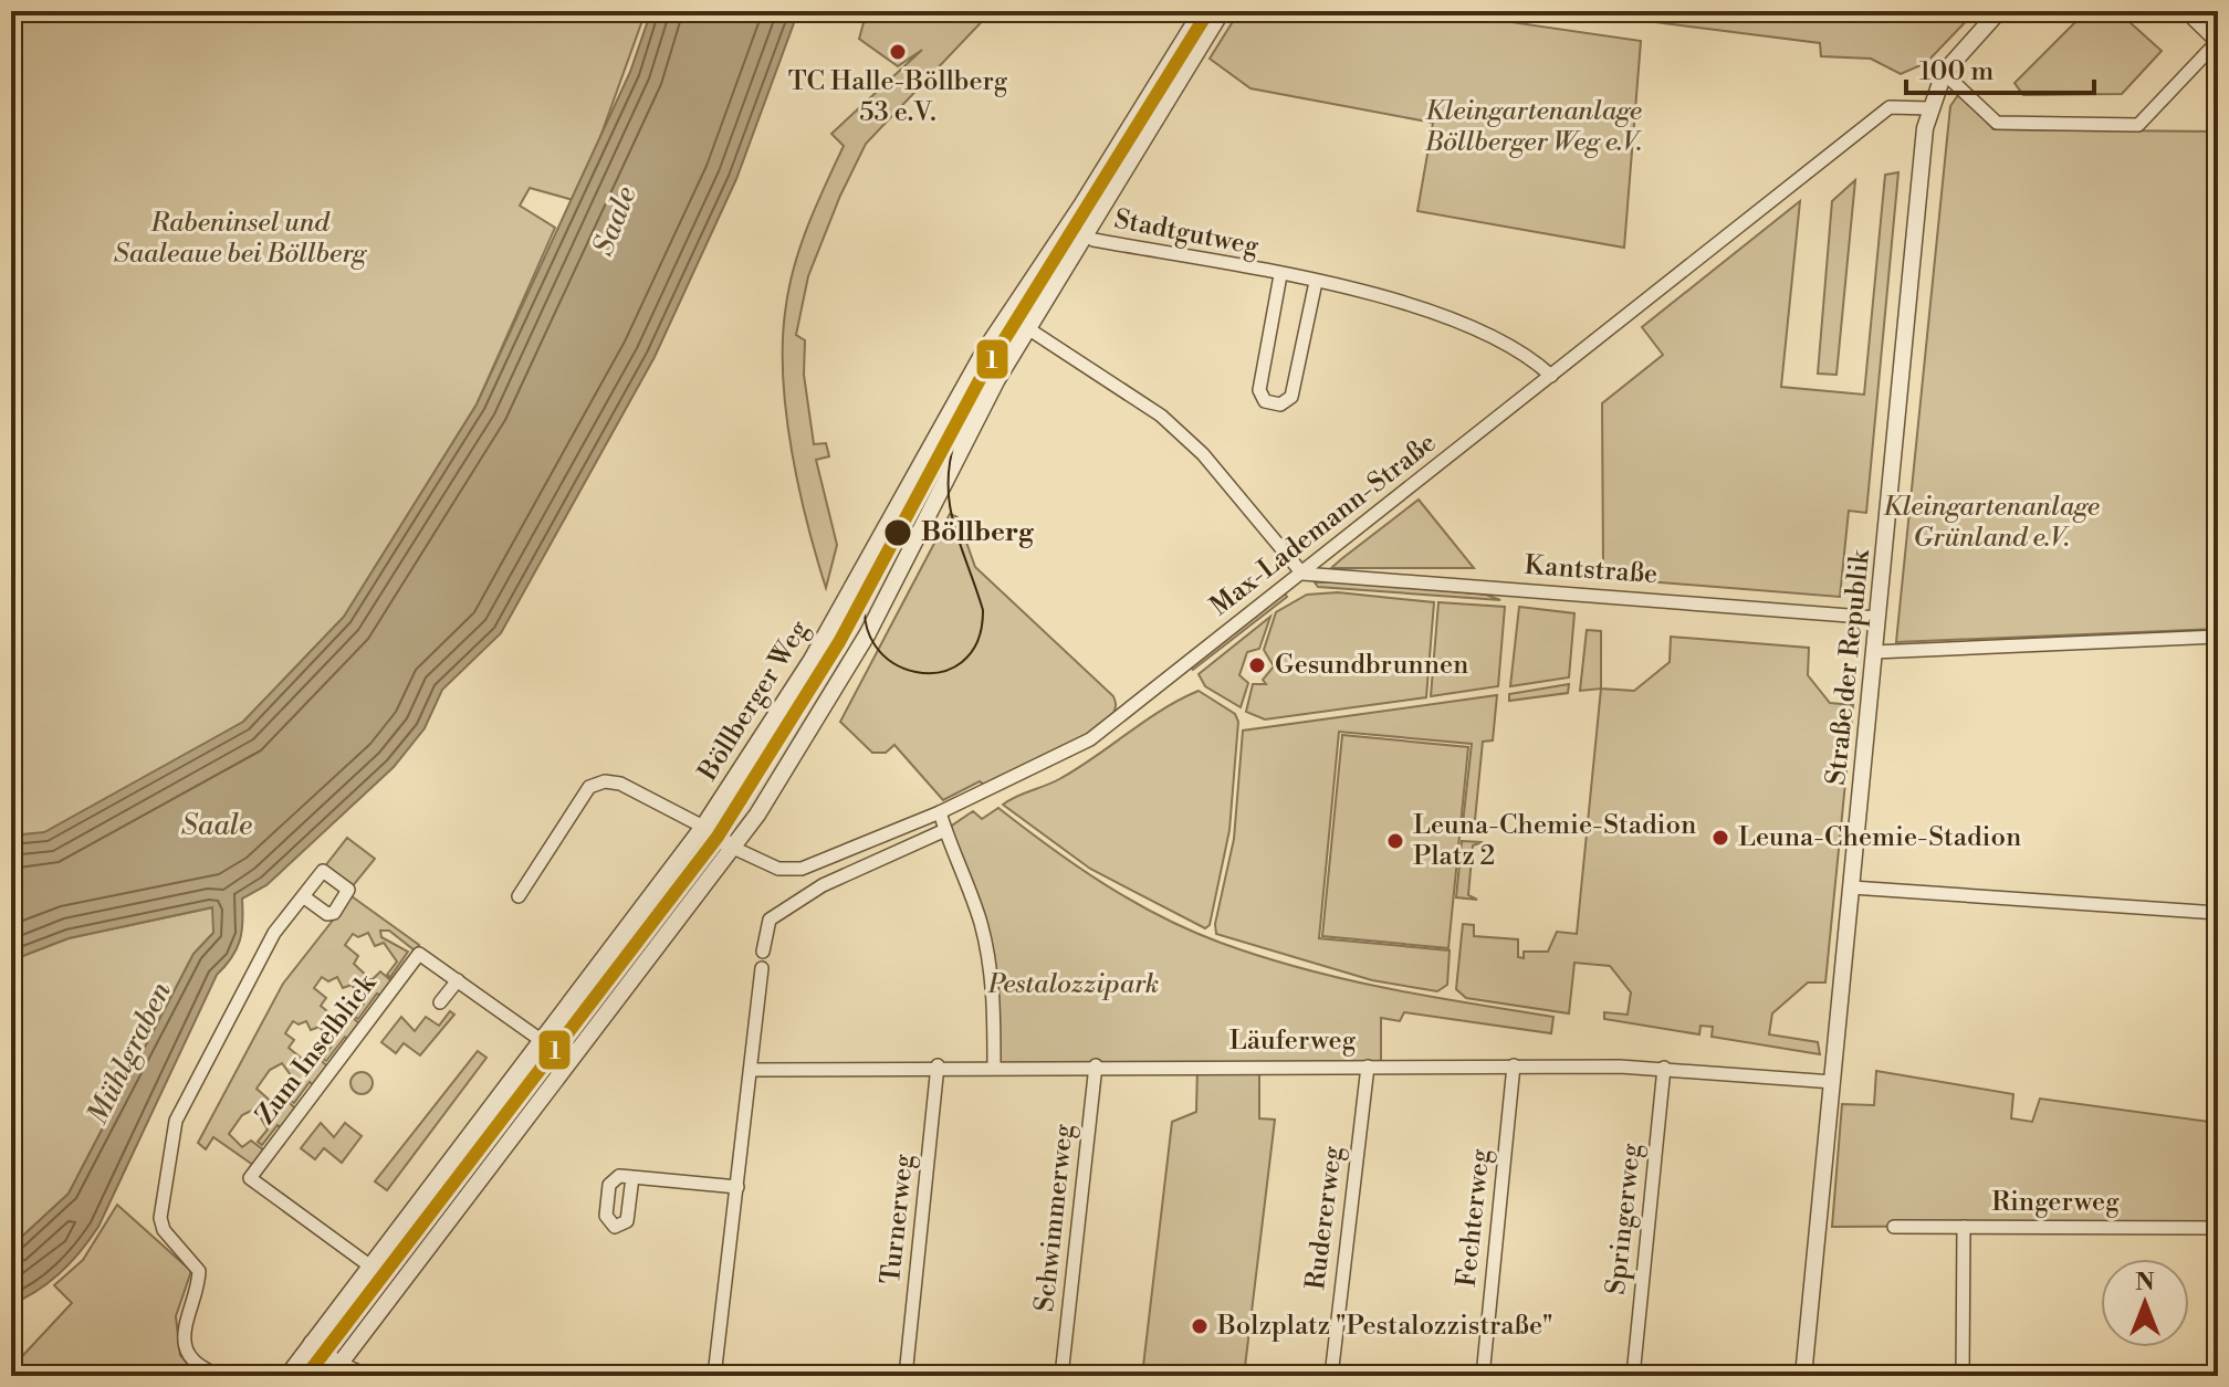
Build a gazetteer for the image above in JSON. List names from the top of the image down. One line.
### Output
{"streets":{"street":["Stadtgutweg","Max-Lademann-Straße","Kantstraße","Straße der Republik","Böllberger Weg","Läuferweg","Zum Inselblick","Ringerweg","Schwimmerweg","Rudererweg","Fechterweg","Turnerweg","Springerweg"]},"crossings":[["Stadtgutweg","Max-Lademann-Straße"],["Max-Lademann-Straße","Kantstraße"],["Max-Lademann-Straße","Straße der Republik"],["Max-Lademann-Straße","Böllberger Weg"],["Kantstraße","Straße der Republik"],["Straße der Republik","Läuferweg"],["Böllberger Weg","Zum Inselblick"],["Läuferweg","Schwimmerweg"],["Läuferweg","Rudererweg"],["Läuferweg","Fechterweg"],["Läuferweg","Turnerweg"],["Läuferweg","Springerweg"]],"water":["Saale","Mühlgraben"],"parks":["Kleingartenanlage Böllberger Weg e.V.","Rabeninsel und Saaleaue bei Böllberg","Kleingartenanlage Grünland e.V.","Pestalozzipark"],"places":["TC Halle-Böllberg 53 e.V.","Böllberg","Gesundbrunnen","Leuna-Chemie-Stadion","Leuna-Chemie-Stadion Platz 2","Bolzplatz \"Pestalozzistraße\""],"lines":["transit line 1"],"scale_bar":"100 m","north":"top"}
